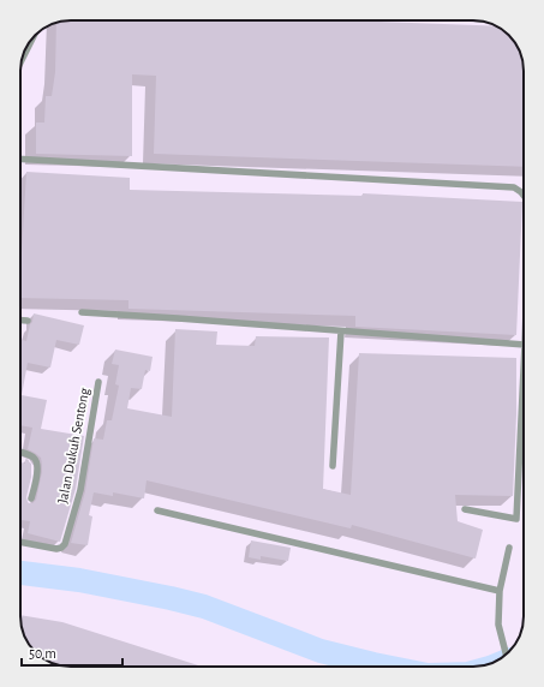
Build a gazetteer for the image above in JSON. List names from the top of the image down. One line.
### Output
{"streets":{"lane":["Jalan Dukuh Sentong"]},"scale_bar":"50 m"}
